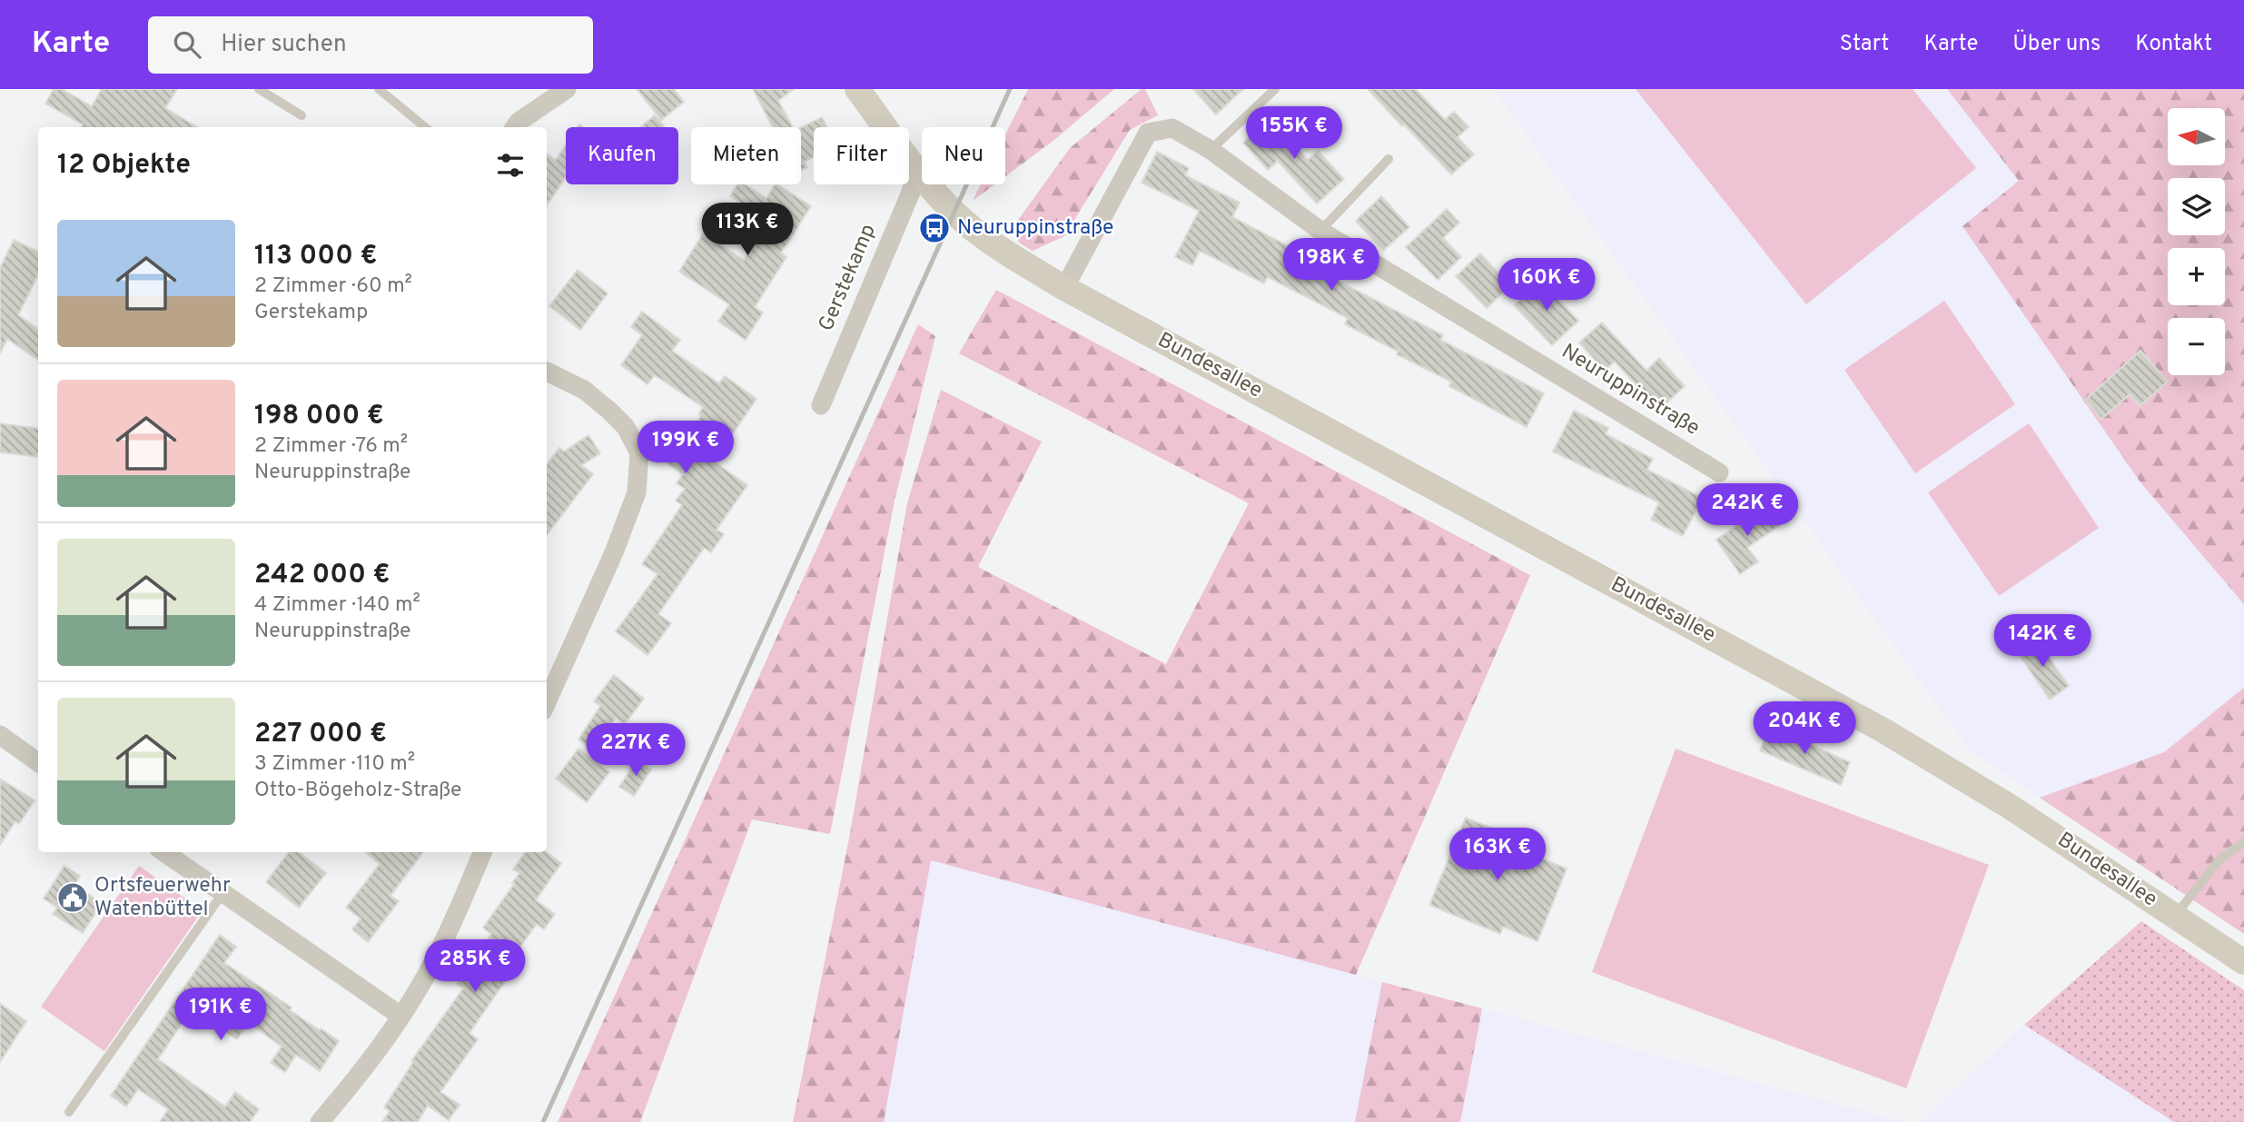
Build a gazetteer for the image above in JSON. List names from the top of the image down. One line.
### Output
{"streets":{"main road":["Bundesallee"],"street":["Gerstekamp","Neuruppinstraße"]},"crossings":[["Gerstekamp","Bundesallee"],["Bundesallee","Neuruppinstraße"]],"places":{"bus stop":["Neuruppinstraße"],"public building":["Ortsfeuerwehr Watenbüttel"]},"north":"left","page":{"header":"Karte","search":"Hier suchen","nav":["Start","Karte","Über uns","Kontakt"],"price":["155K €","113K €","198K €","160K €","199K €","242K €","142K €","204K €","227K €","163K €","285K €","191K €"],"map_buttons":["+","−"],"chip":["Kaufen","Mieten","Filter","Neu"],"heading":"12 Objekte","list":[{"name":"113 000 €","note":"2 Zimmer · 60 m² · Gerstekamp"},{"name":"198 000 €","note":"2 Zimmer · 76 m² · Neuruppinstraße"},{"name":"242 000 €","note":"4 Zimmer · 140 m² · Neuruppinstraße"},{"name":"227 000 €","note":"3 Zimmer · 110 m² · Otto-Bögeholz-Straße"}]}}
